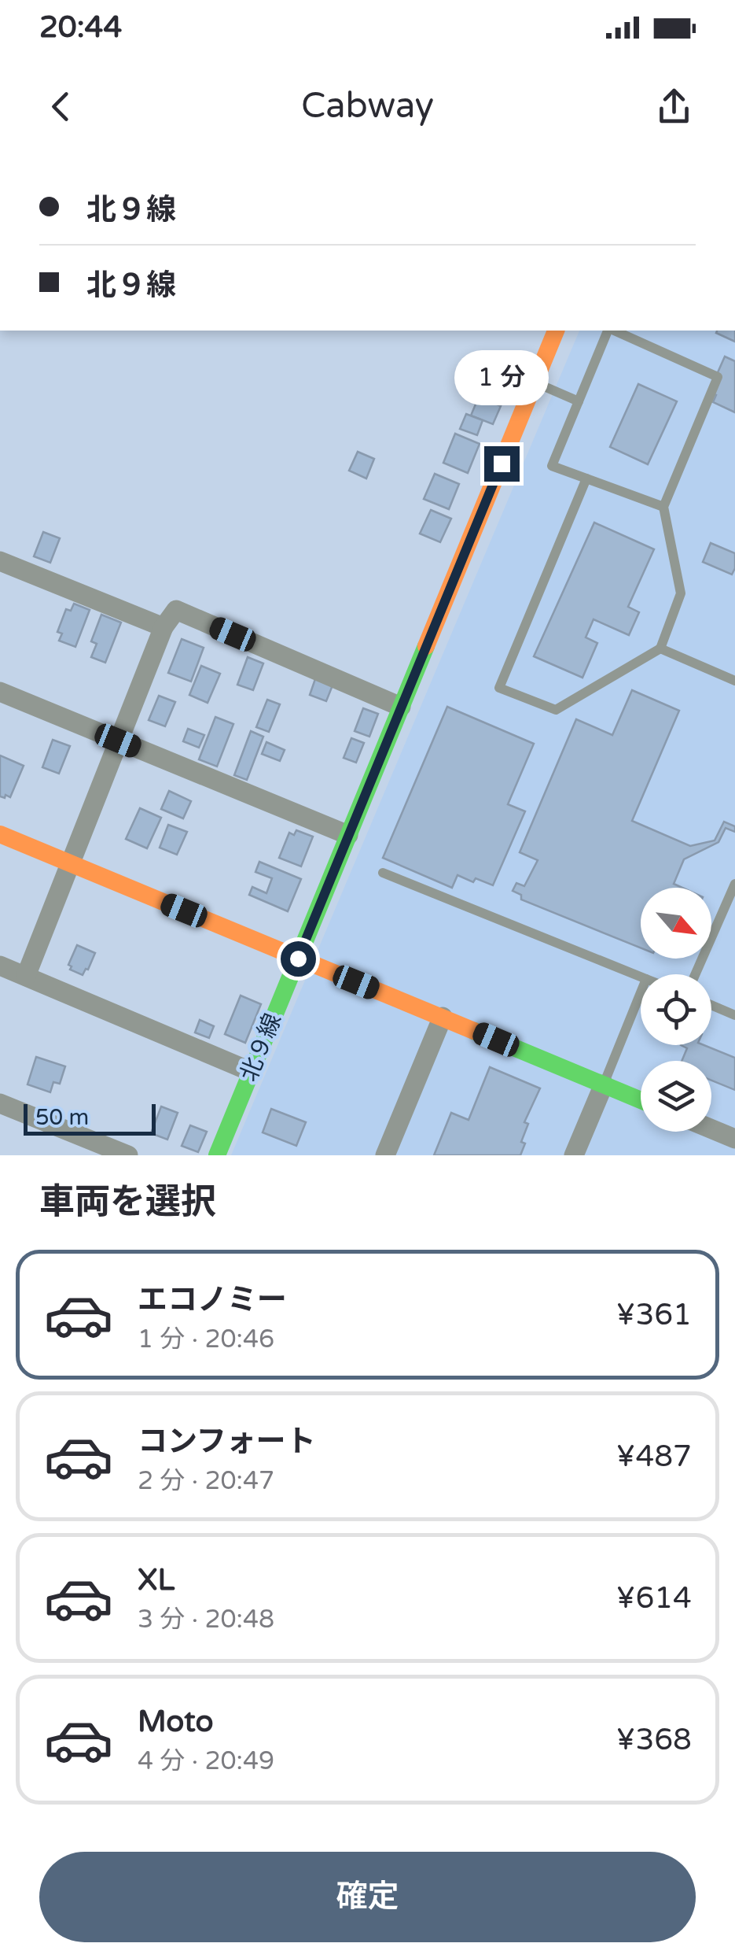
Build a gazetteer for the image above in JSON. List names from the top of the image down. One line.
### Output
{"streets":{"main road":["北９線"]},"scale_bar":"50 m","north":"bottom right","page":{"status":"20:44","header":"Cabway","banner":["北９線","北９線"],"bubble":"1 分","scale":"50 m","heading":"車両を選択","list":[{"name":"エコノミー","note":"1 分 · 20:46","value":"¥361"},{"name":"コンフォート","note":"2 分 · 20:47","value":"¥487"},{"name":"XL","note":"3 分 · 20:48","value":"¥614"},{"name":"Moto","note":"4 分 · 20:49","value":"¥368"}],"buttons":"確定"}}
